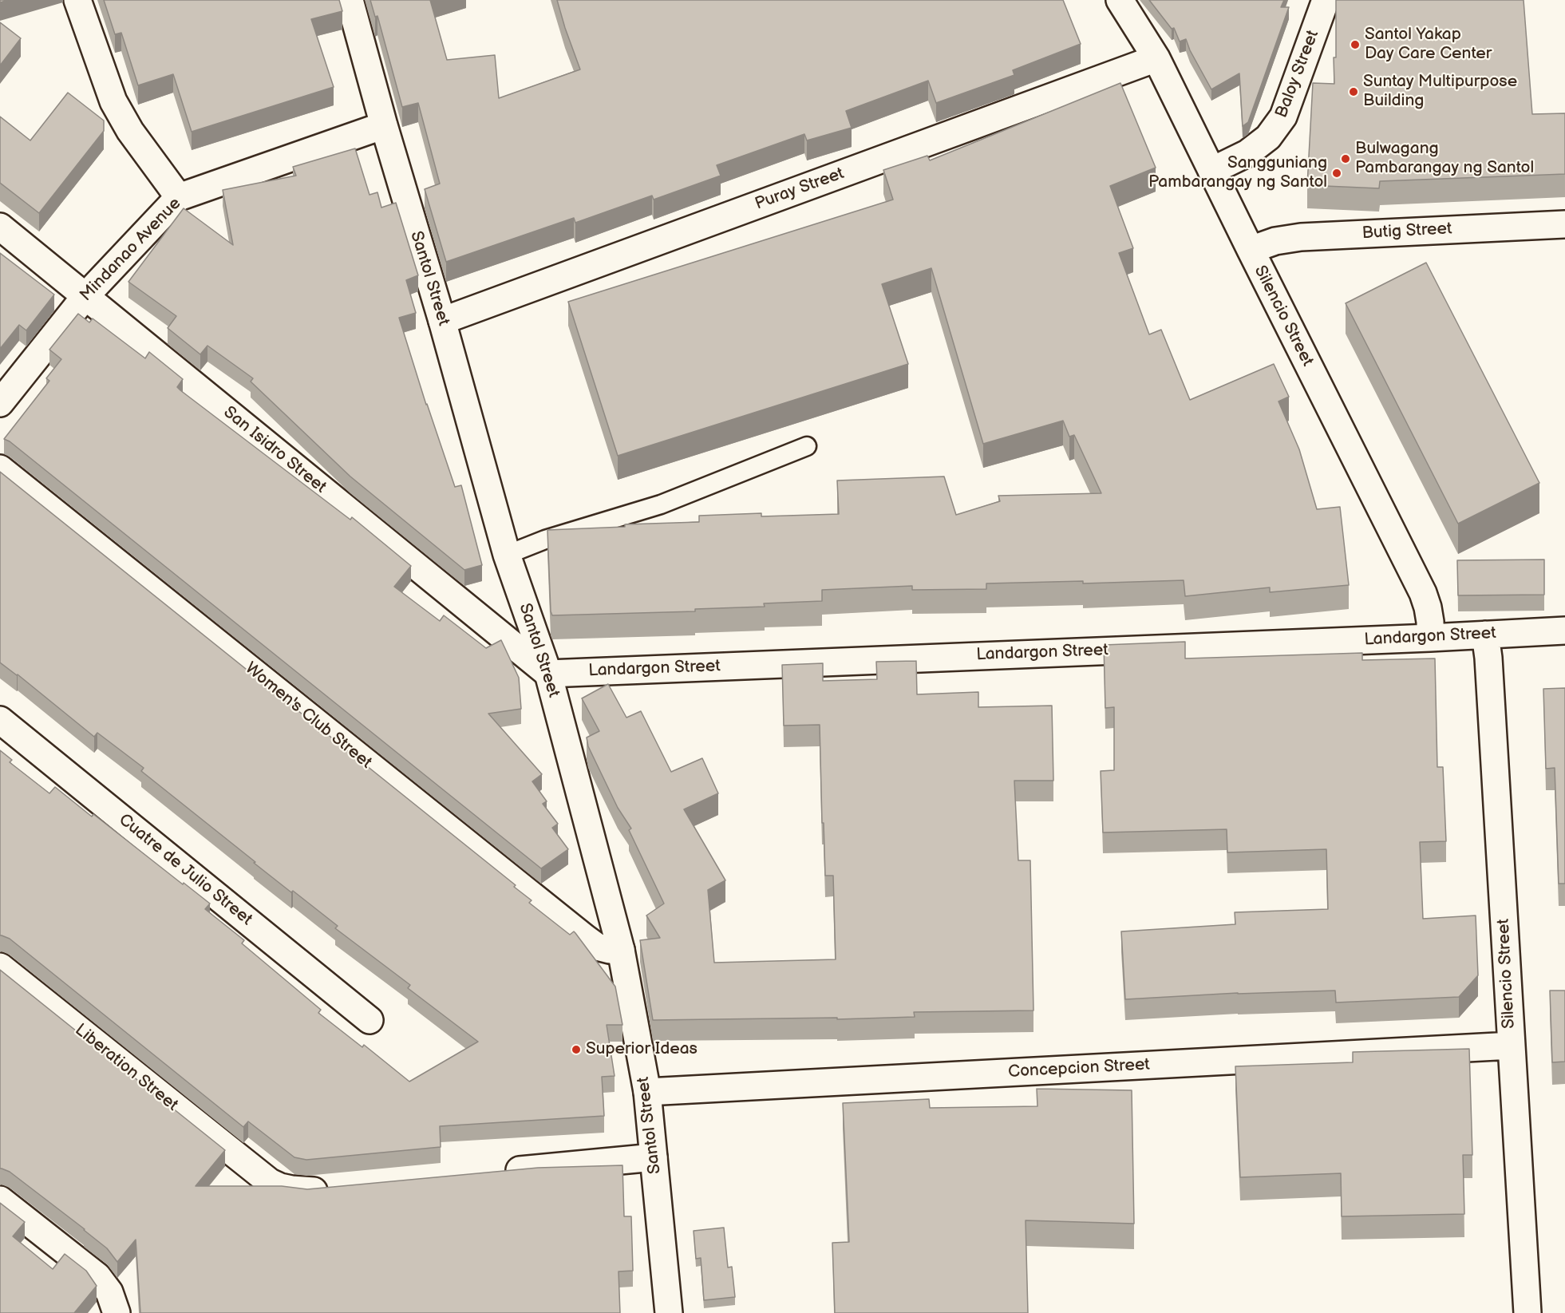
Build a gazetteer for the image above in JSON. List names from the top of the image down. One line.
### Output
{"streets":{"street":["Baloy Street","Puray Street","Butig Street","Mindanao Avenue","Santol Street","Silencio Street","San Isidro Street","Landargon Street","Women's Club Street","Cuatre de Julio Street","Liberation Street","Concepcion Street"]},"crossings":[["Baloy Street","Silencio Street"],["Puray Street","Santol Street"],["Puray Street","Silencio Street"],["Butig Street","Silencio Street"],["Mindanao Avenue","Santol Street"],["Mindanao Avenue","San Isidro Street"],["Santol Street","San Isidro Street"],["Santol Street","Landargon Street"],["Santol Street","Women's Club Street"],["Santol Street","Concepcion Street"],["Silencio Street","Landargon Street"],["Silencio Street","Concepcion Street"],["San Isidro Street","Landargon Street"]],"places":["Santol Yakap Day Care Center","Suntay Multipurpose Building","Bulwagang Pambarangay ng Santol","Sangguniang Pambarangay ng Santol","Superior Ideas"]}
